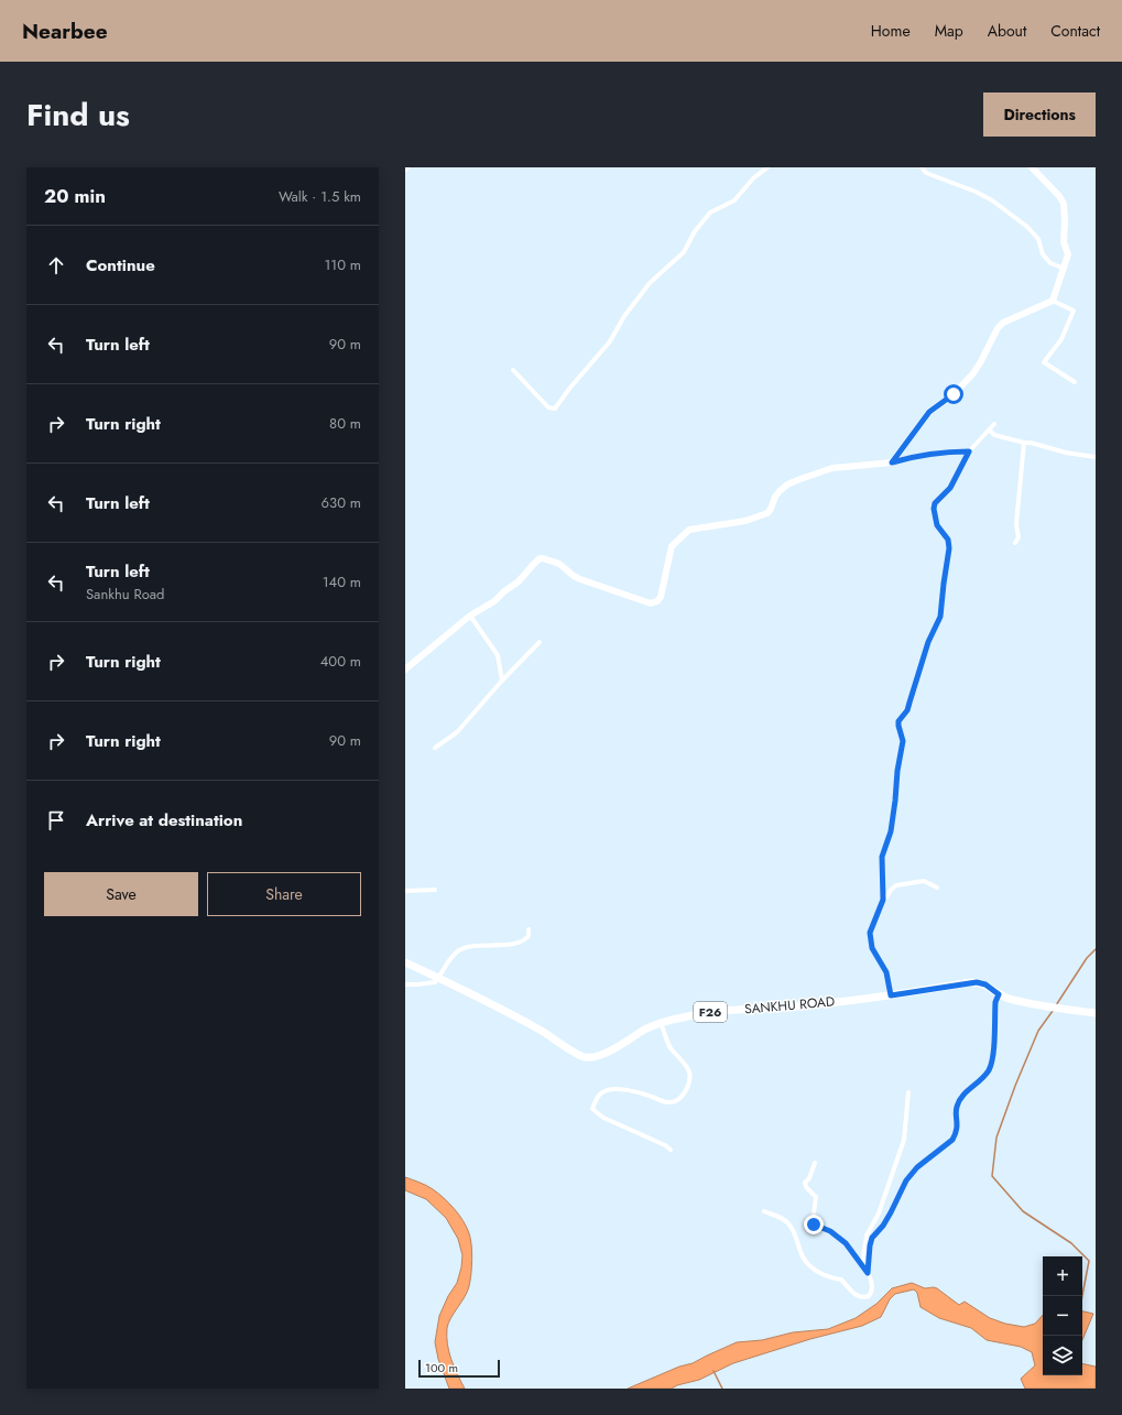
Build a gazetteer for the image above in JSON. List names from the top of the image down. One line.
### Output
{"streets":{"main road":["SANKHU ROAD","F26"]},"scale_bar":"100 m","page":{"header":"Nearbee","nav":["Home","Map","About","Contact"],"title":"Find us","buttons":["Directions",["Save","Share"]],"heading":["20 min","Walk · 1.5 km"],"list":[["Continue","110 m"],["Turn left","90 m"],["Turn right","80 m"],["Turn left","630 m"],["Turn left","Sankhu Road","140 m"],["Turn right","400 m"],["Turn right","90 m"],"Arrive at destination"],"map_buttons":["+","−"],"scale":"100 m"}}
